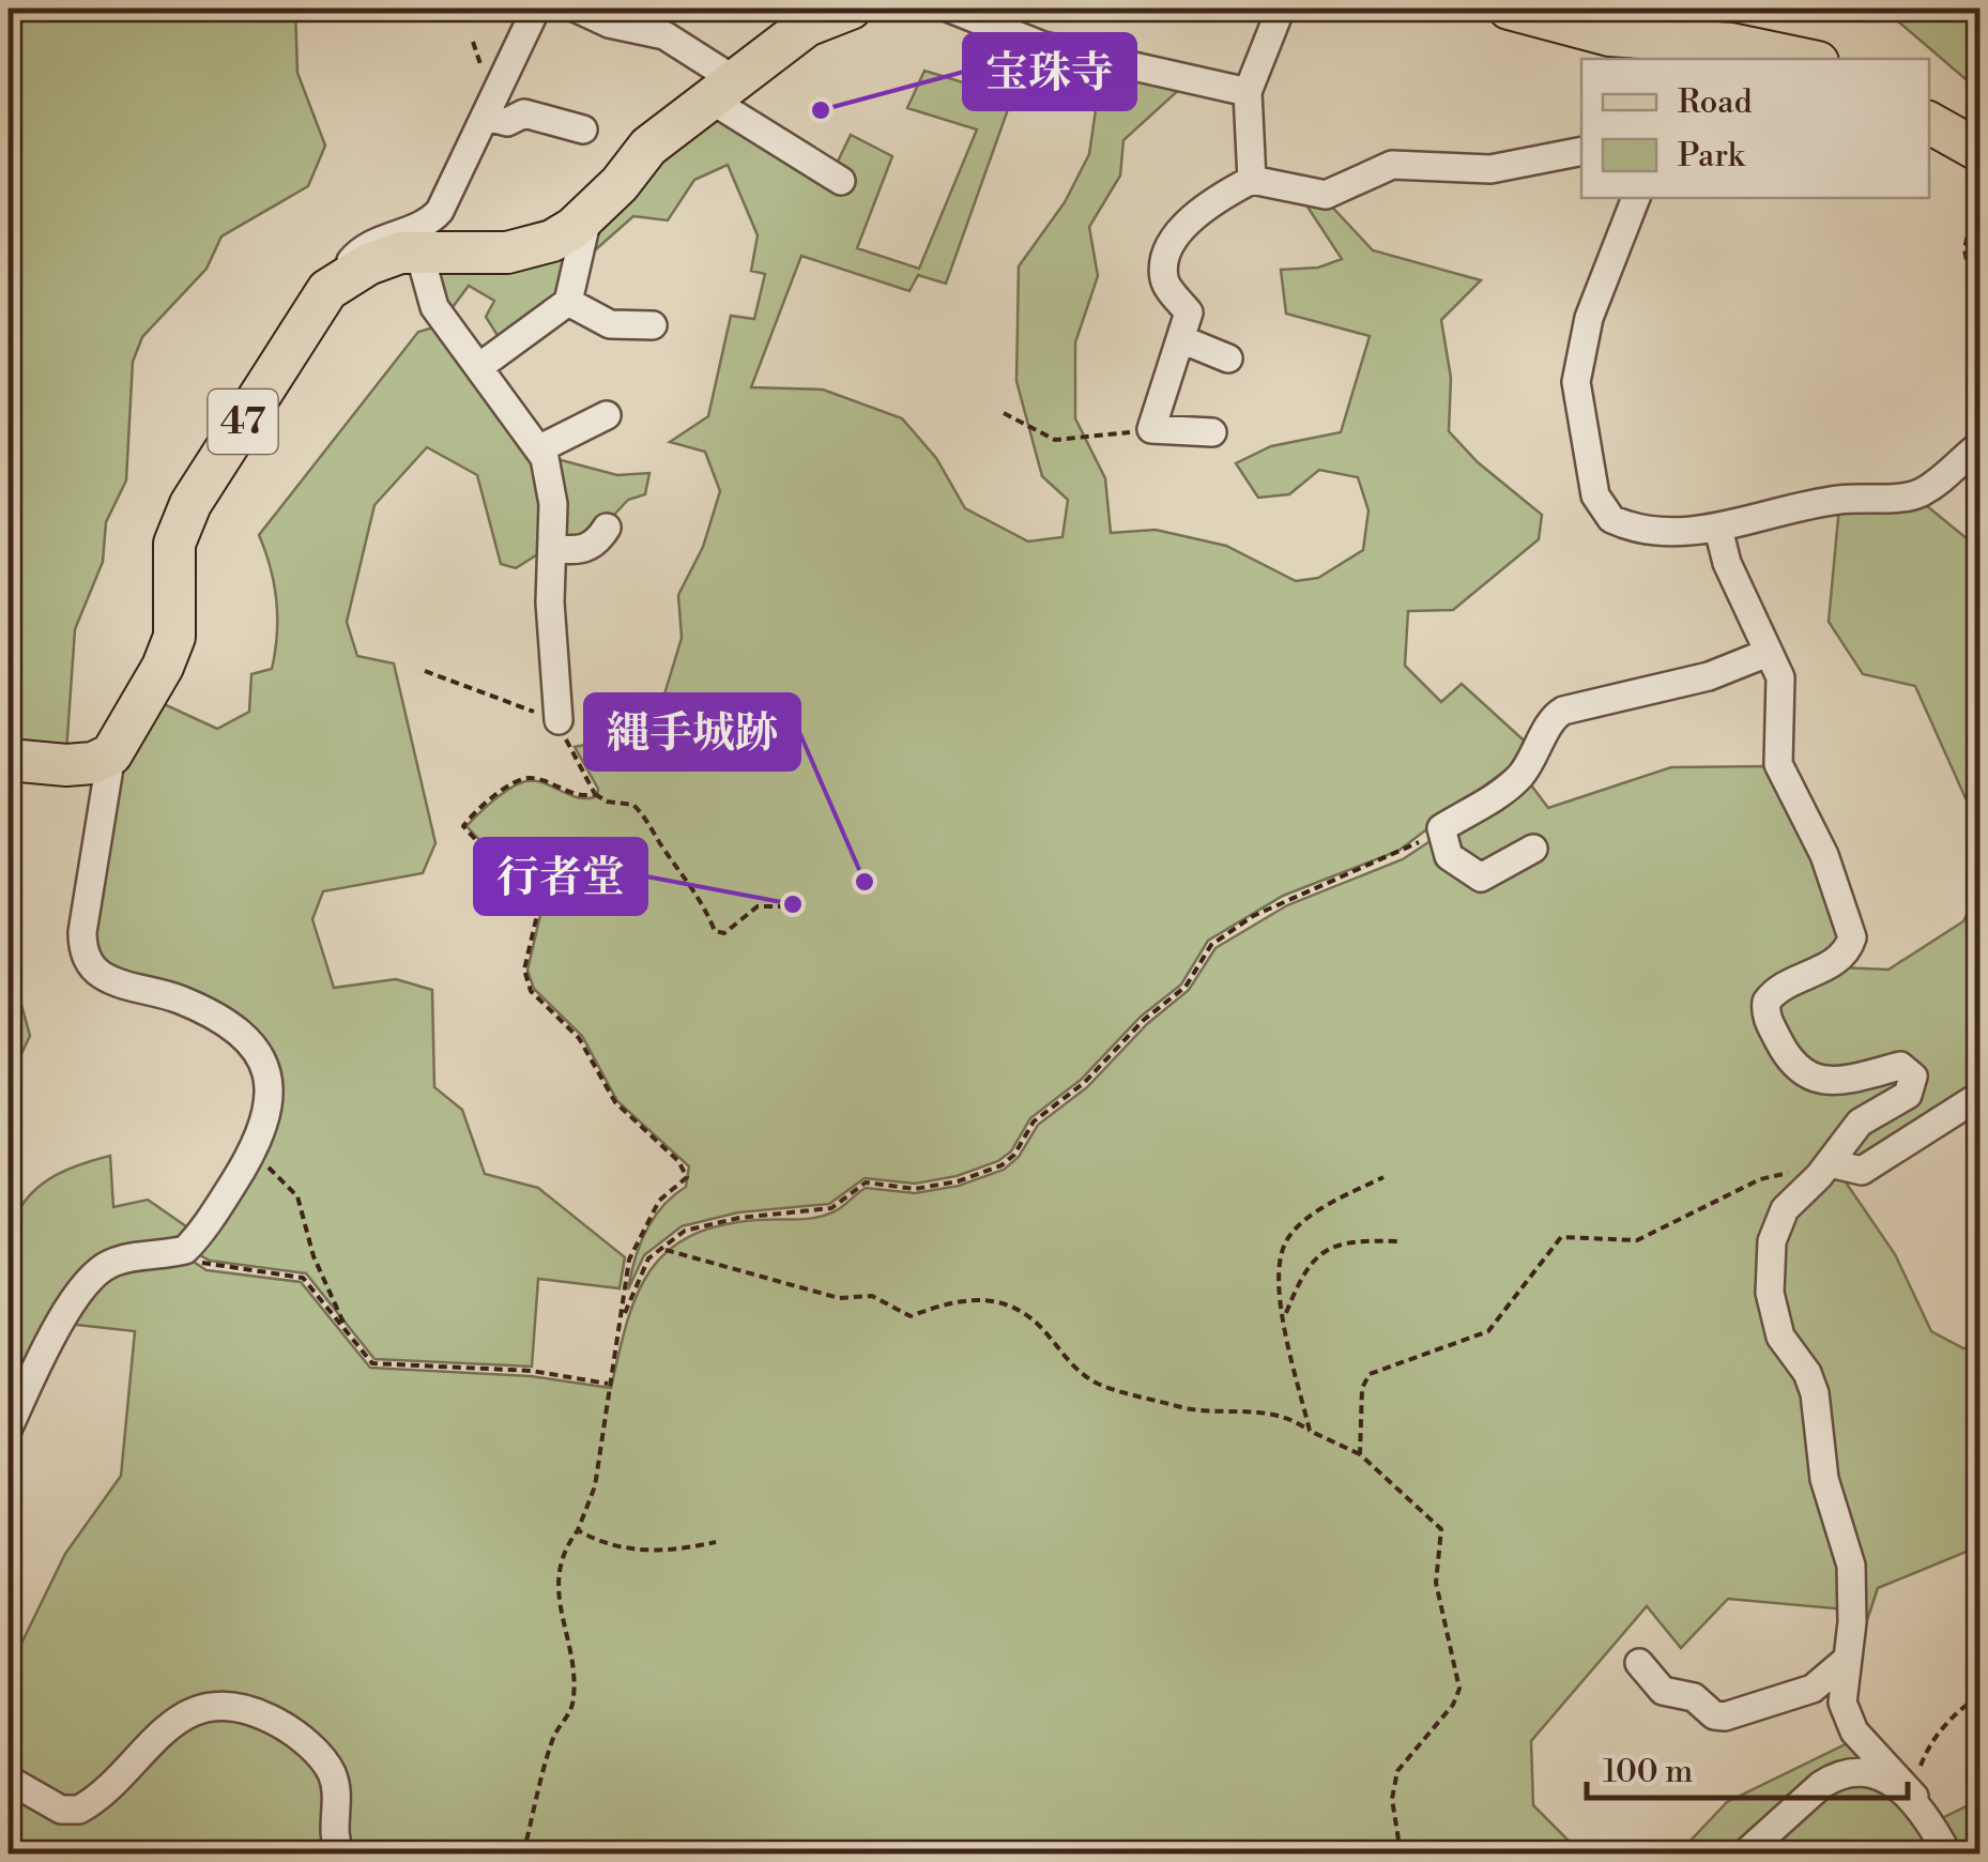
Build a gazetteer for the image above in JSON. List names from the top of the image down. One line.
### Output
{"streets":{"main road":["47"]},"places":["宝珠寺","縄手城跡","行者堂"],"legend":["Road","Park"],"scale_bar":"100 m"}
